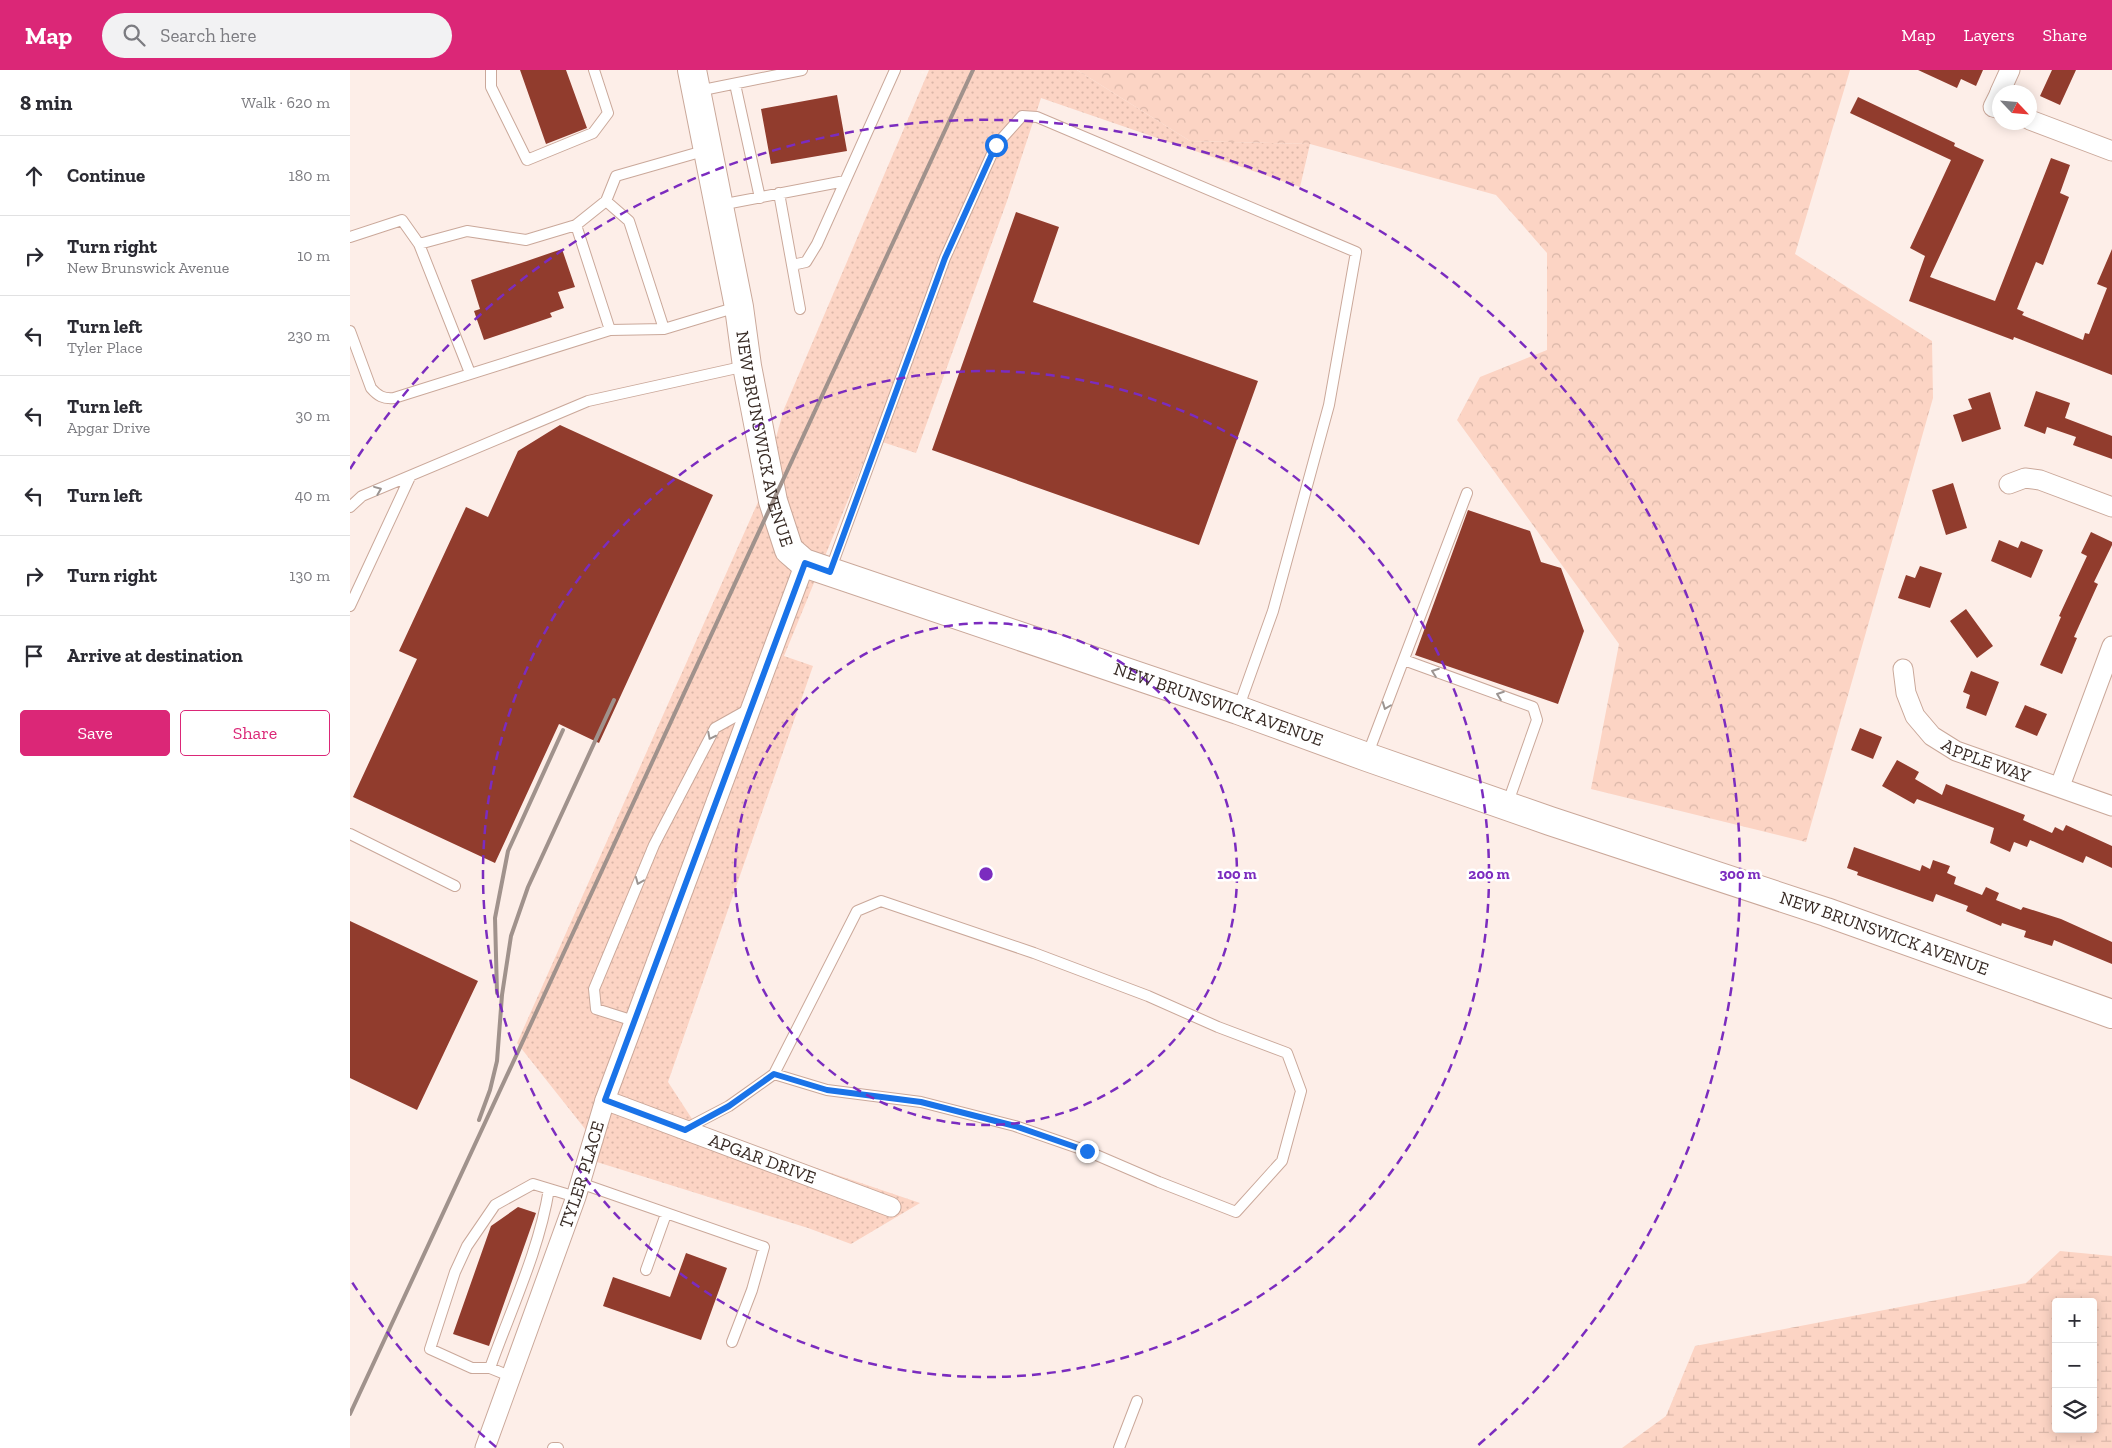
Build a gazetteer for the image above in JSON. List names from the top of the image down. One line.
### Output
{"streets":{"street":["NEW BRUNSWICK AVENUE","APPLE WAY","APGAR DRIVE","TYLER PLACE"]},"crossings":[["NEW BRUNSWICK AVENUE","TYLER PLACE"],["APGAR DRIVE","TYLER PLACE"]],"north":"bottom right","page":{"header":"Map","search":"Search here","nav":["Map","Layers","Share"],"heading":["8 min","Walk · 620 m"],"list":[["Continue","180 m"],["Turn right","New Brunswick Avenue","10 m"],["Turn left","Tyler Place","230 m"],["Turn left","Apgar Drive","30 m"],["Turn left","40 m"],["Turn right","130 m"],"Arrive at destination"],"buttons":["Save","Share"],"map_buttons":["+","−"]},"rings":["100 m","200 m","300 m"]}
